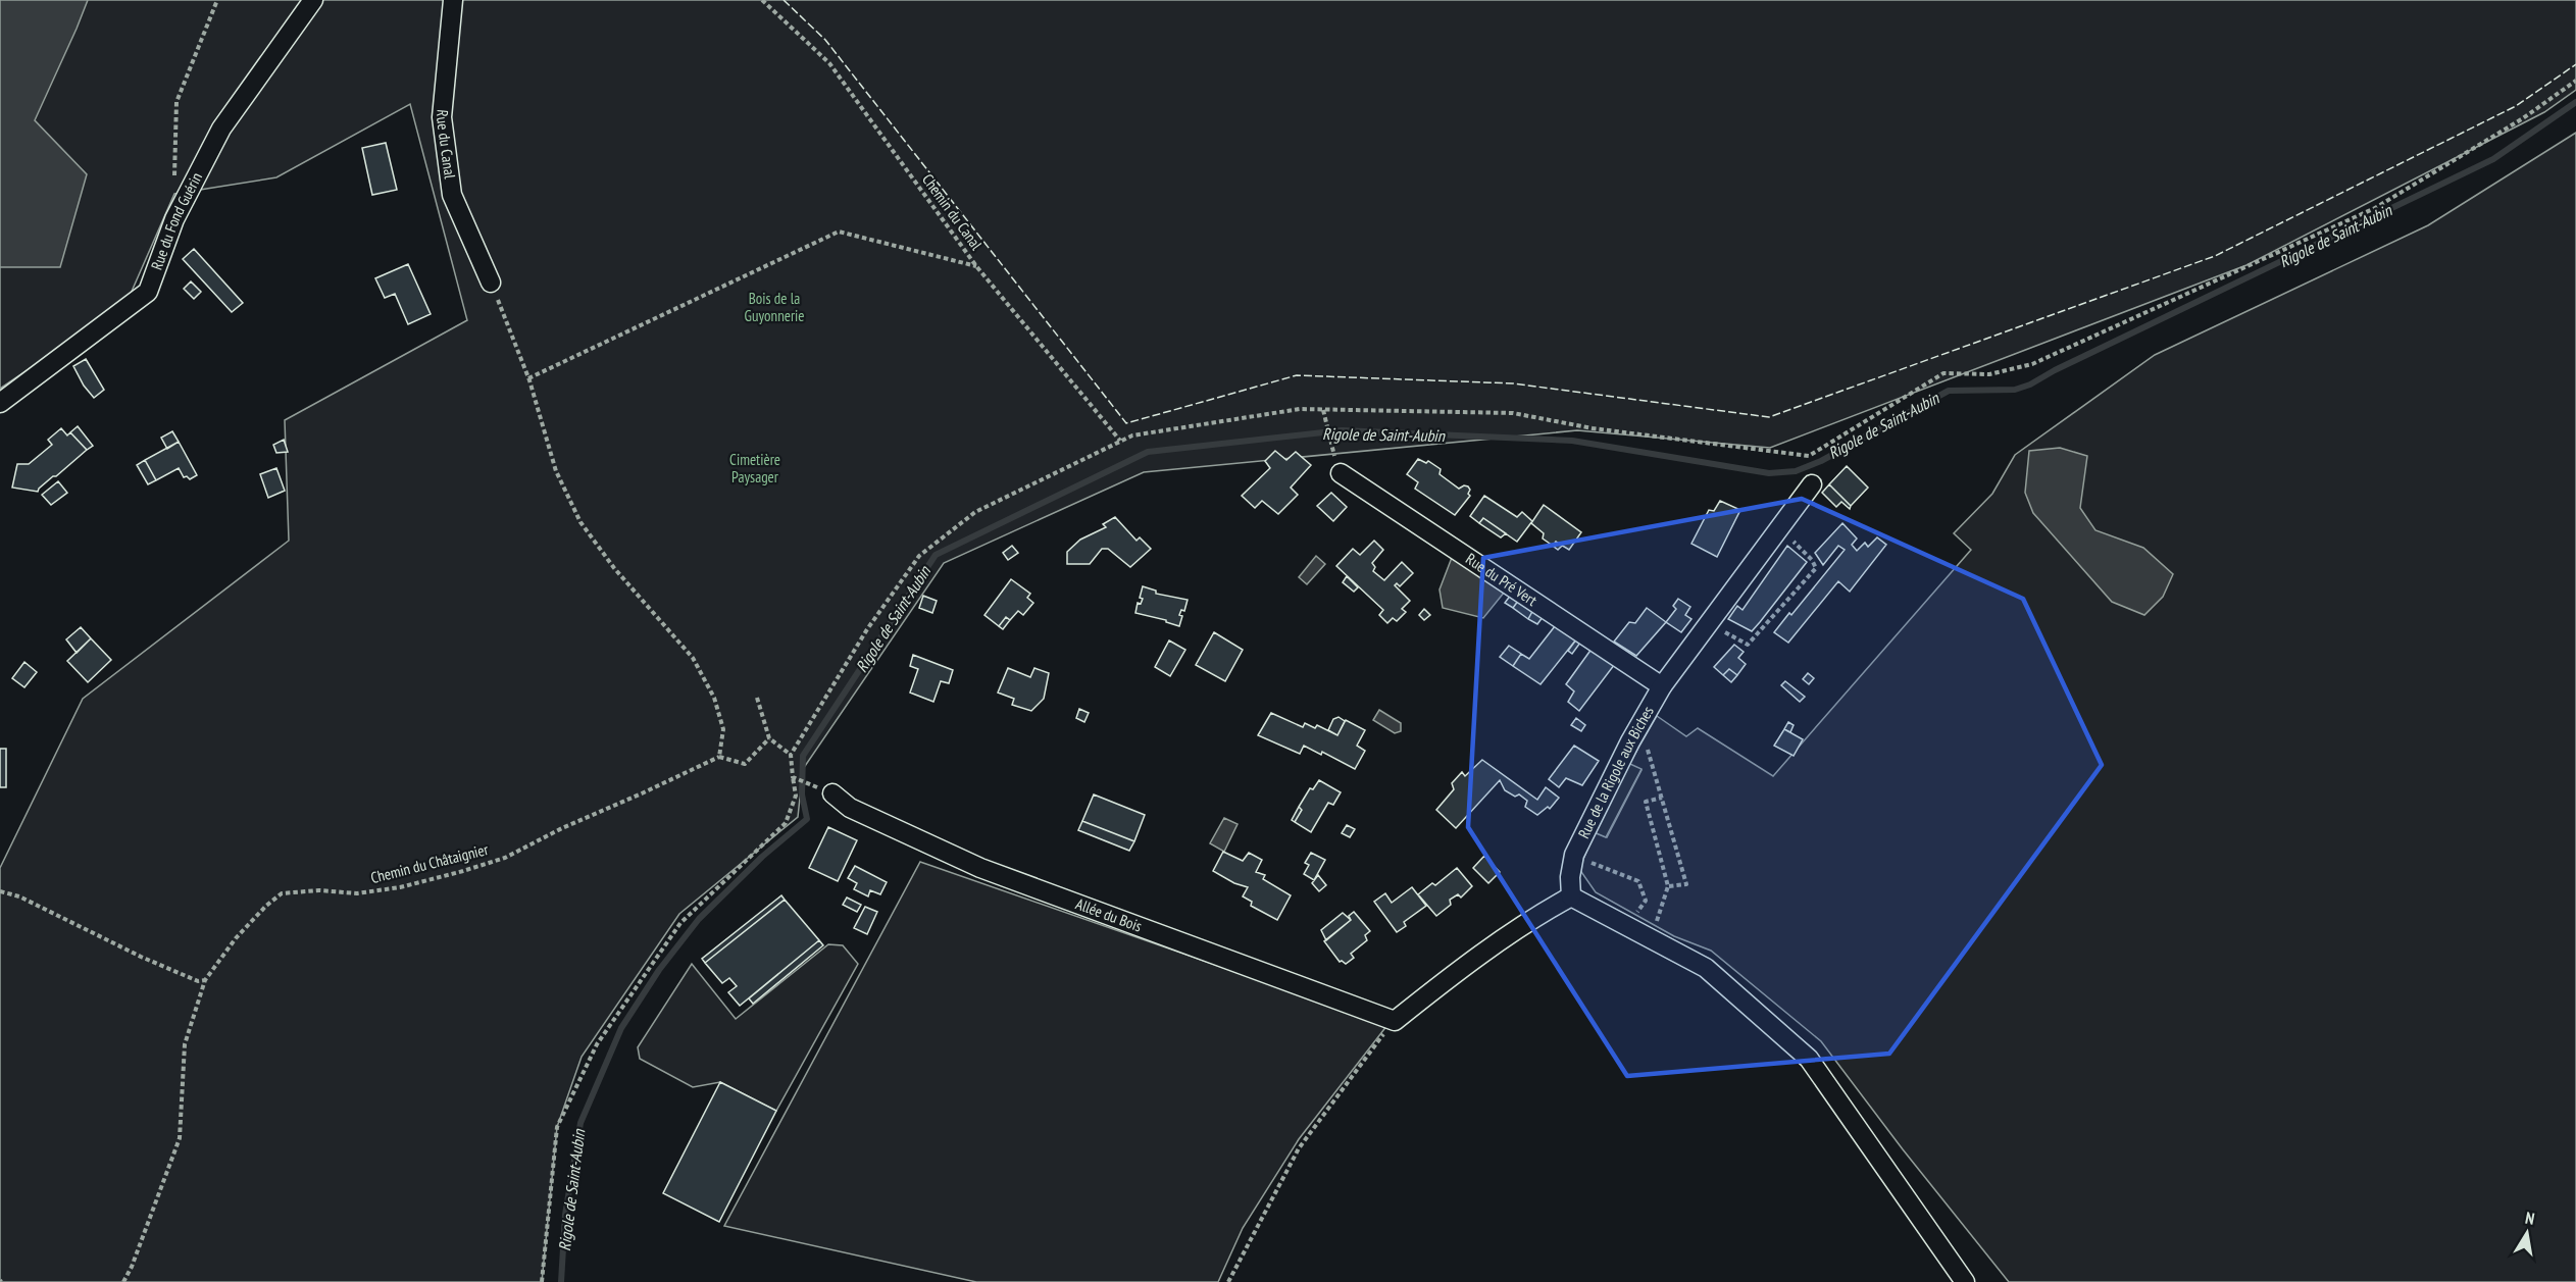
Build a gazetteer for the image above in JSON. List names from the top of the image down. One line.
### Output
{"streets":{"street":["Rue du Canal","Rue du Fond Guérin","Rue du Pré Vert","Rue de la Rigole aux Biches","Allée du Bois"],"path":["Chemin du Canal","Chemin du Châtaignier"]},"crossings":[["Rue du Pré Vert","Rue de la Rigole aux Biches"]],"water":["Rigole de Saint-Aubin"],"parks":["Bois de la Guyonnerie","Cimetière Paysager"],"north":"top"}
